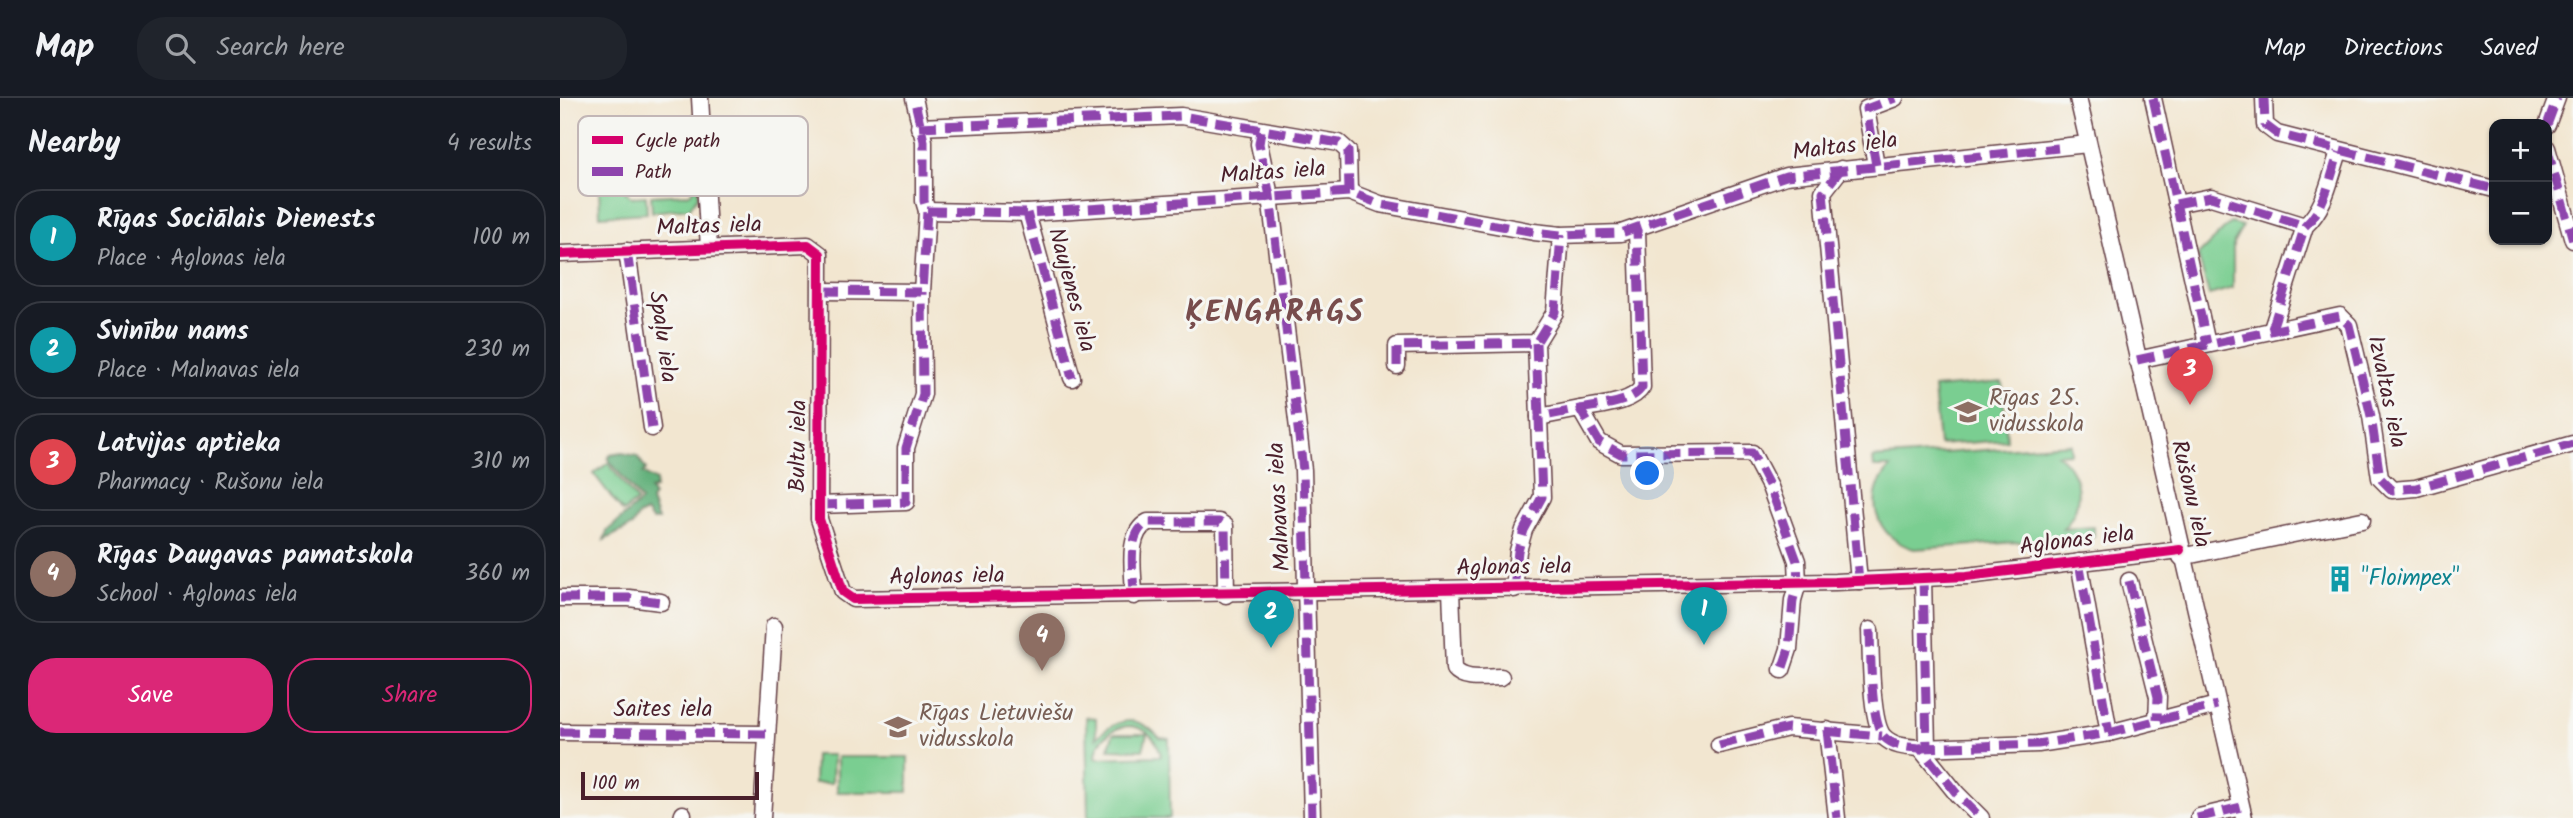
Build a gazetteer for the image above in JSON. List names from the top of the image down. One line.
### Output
{"streets":{"street":["Maltas iela","Naujenes iela","Spaļu iela","Izvaltas iela","Bultu iela","Rušonu iela","Malnavas iela","Aglonas iela","Saites iela"]},"crossings":[["Maltas iela","Naujenes iela"],["Maltas iela","Spaļu iela"],["Maltas iela","Bultu iela"],["Maltas iela","Rušonu iela"],["Maltas iela","Malnavas iela"],["Izvaltas iela","Rušonu iela"],["Bultu iela","Aglonas iela"],["Rušonu iela","Aglonas iela"],["Malnavas iela","Aglonas iela"]],"districts":["ĶENGARAGS"],"places":{"school or university":["Rīgas 25. vidusskola","Rīgas Lietuviešu vidusskola"],"building":["\"Floimpex\""]},"legend":["Cycle path","Path"],"scale_bar":"100 m","page":{"header":"Map","search":"Search here","nav":["Map","Directions","Saved"],"heading":["Nearby","4 results"],"map_buttons":["+","−"],"list":[{"mark":"1","name":"Rīgas Sociālais Dienests","note":"Place · Aglonas iela","value":"100 m"},{"mark":"2","name":"Svinību nams","note":"Place · Malnavas iela","value":"230 m"},{"mark":"3","name":"Latvijas aptieka","note":"Pharmacy · Rušonu iela","value":"310 m"},{"mark":"4","name":"Rīgas Daugavas pamatskola","note":"School · Aglonas iela","value":"360 m"}],"pins":["3","1","2","4"],"buttons":["Save","Share"],"scale":"100 m"}}
